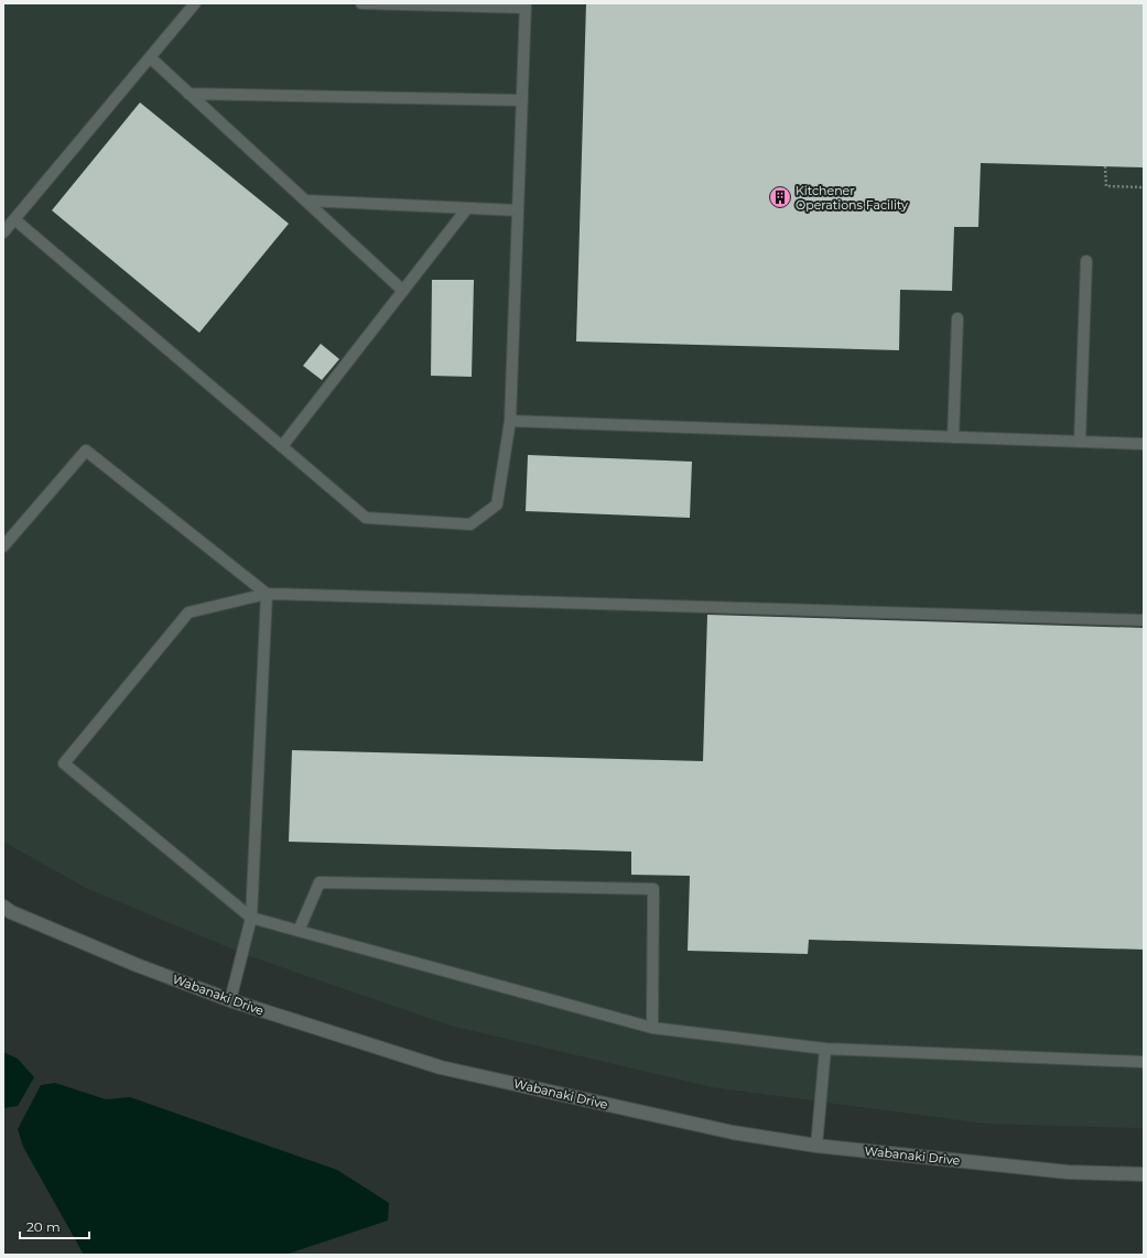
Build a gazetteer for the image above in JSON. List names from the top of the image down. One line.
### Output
{"streets":{"street":["Wabanaki Drive"]},"places":{"building":["Kitchener Operations Facility"]},"scale_bar":"20 m"}
